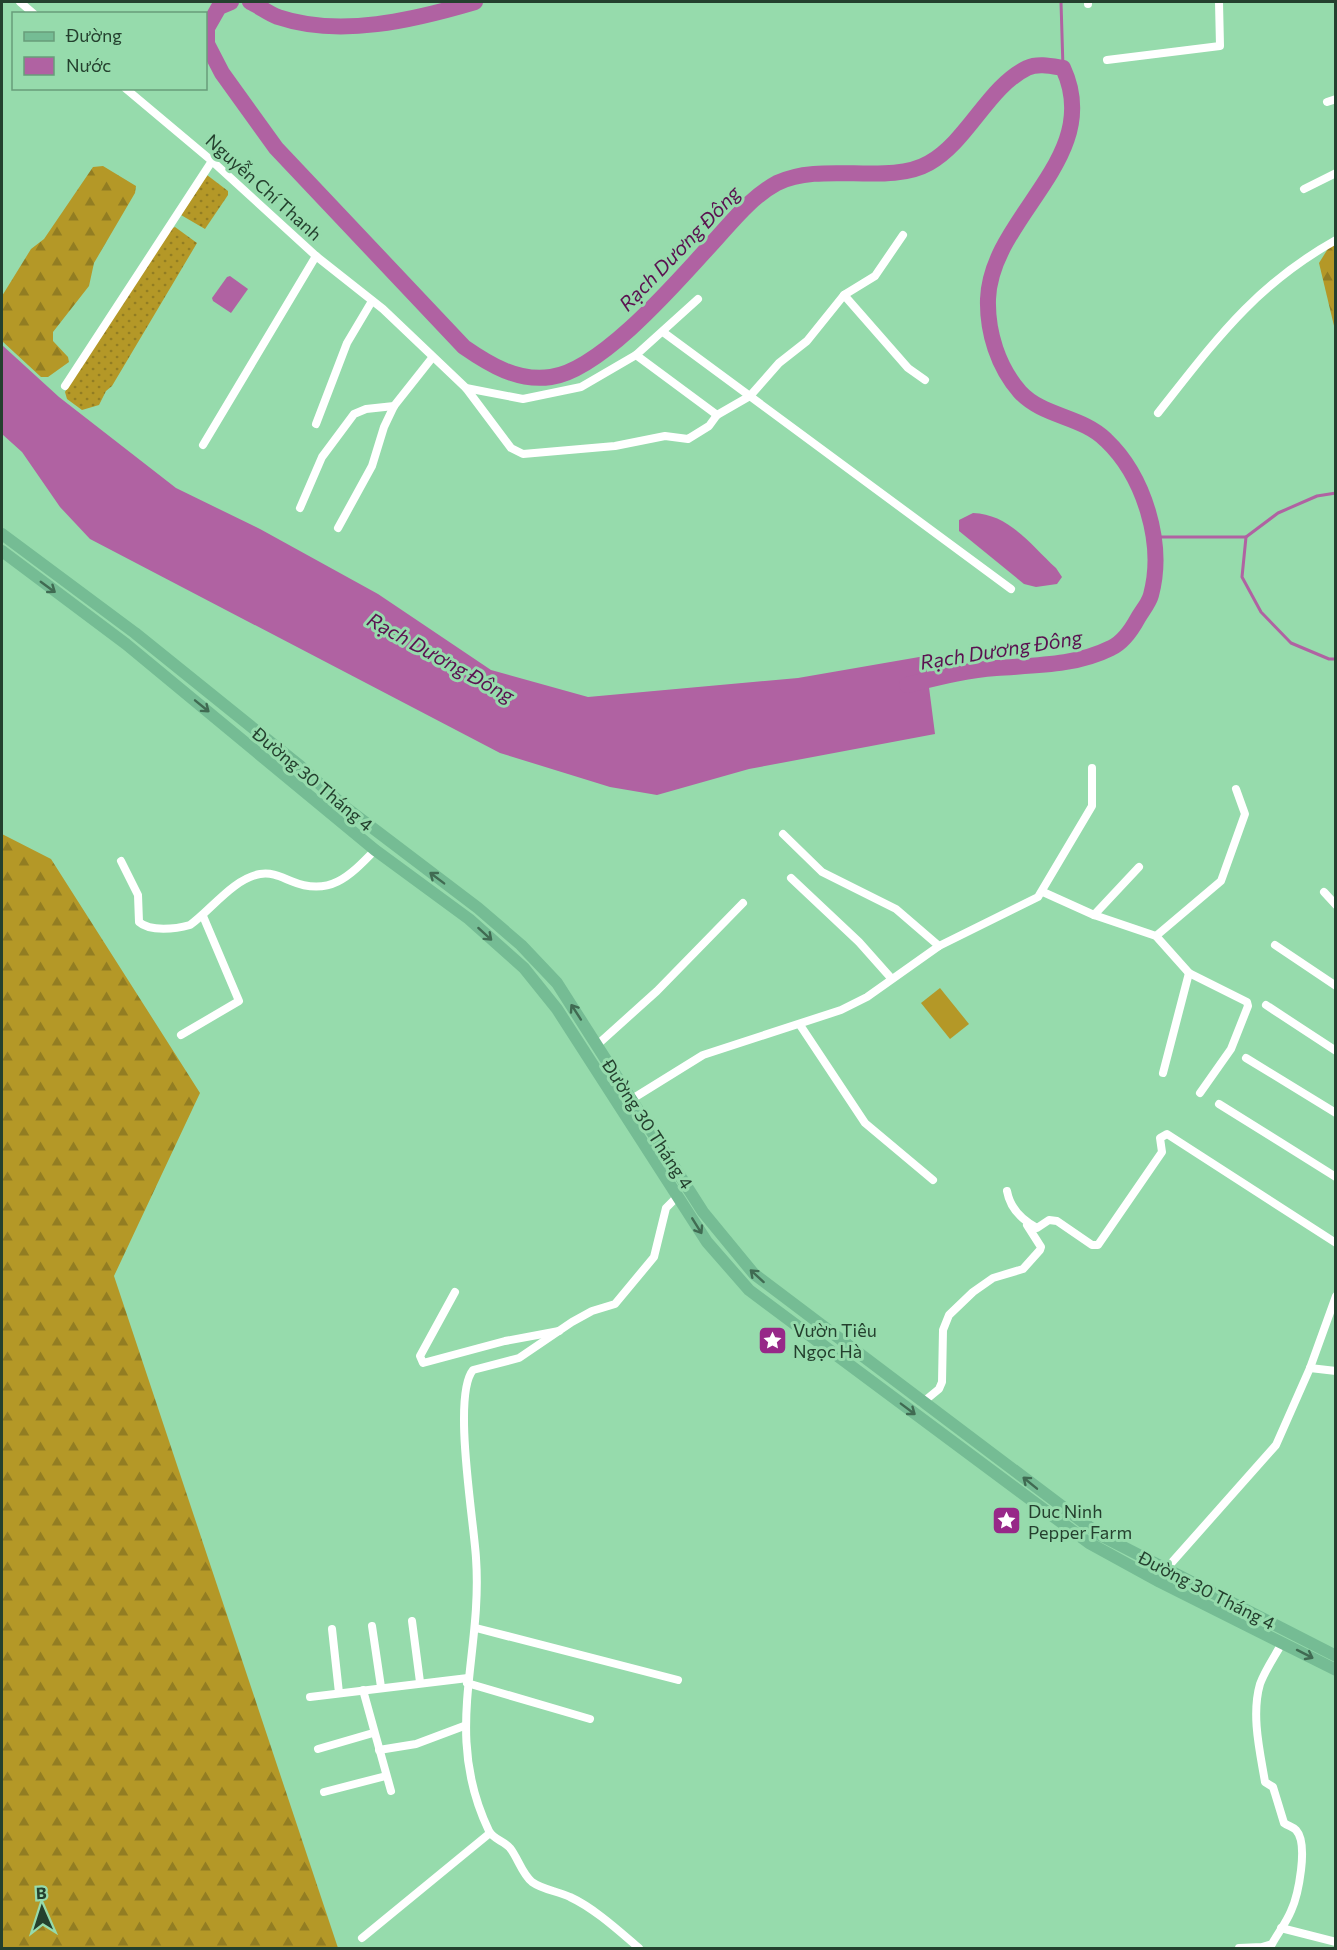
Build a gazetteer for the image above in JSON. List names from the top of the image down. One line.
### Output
{"streets":{"main road":["Đường 30 Tháng 4"],"street":["Nguyễn Chí Thanh"]},"water":["Rạch Dương Đông"],"places":{"place":["Vườn Tiêu Ngọc Hà","Duc Ninh Pepper Farm"]},"legend":["Đường","Nước"],"north":"top"}
